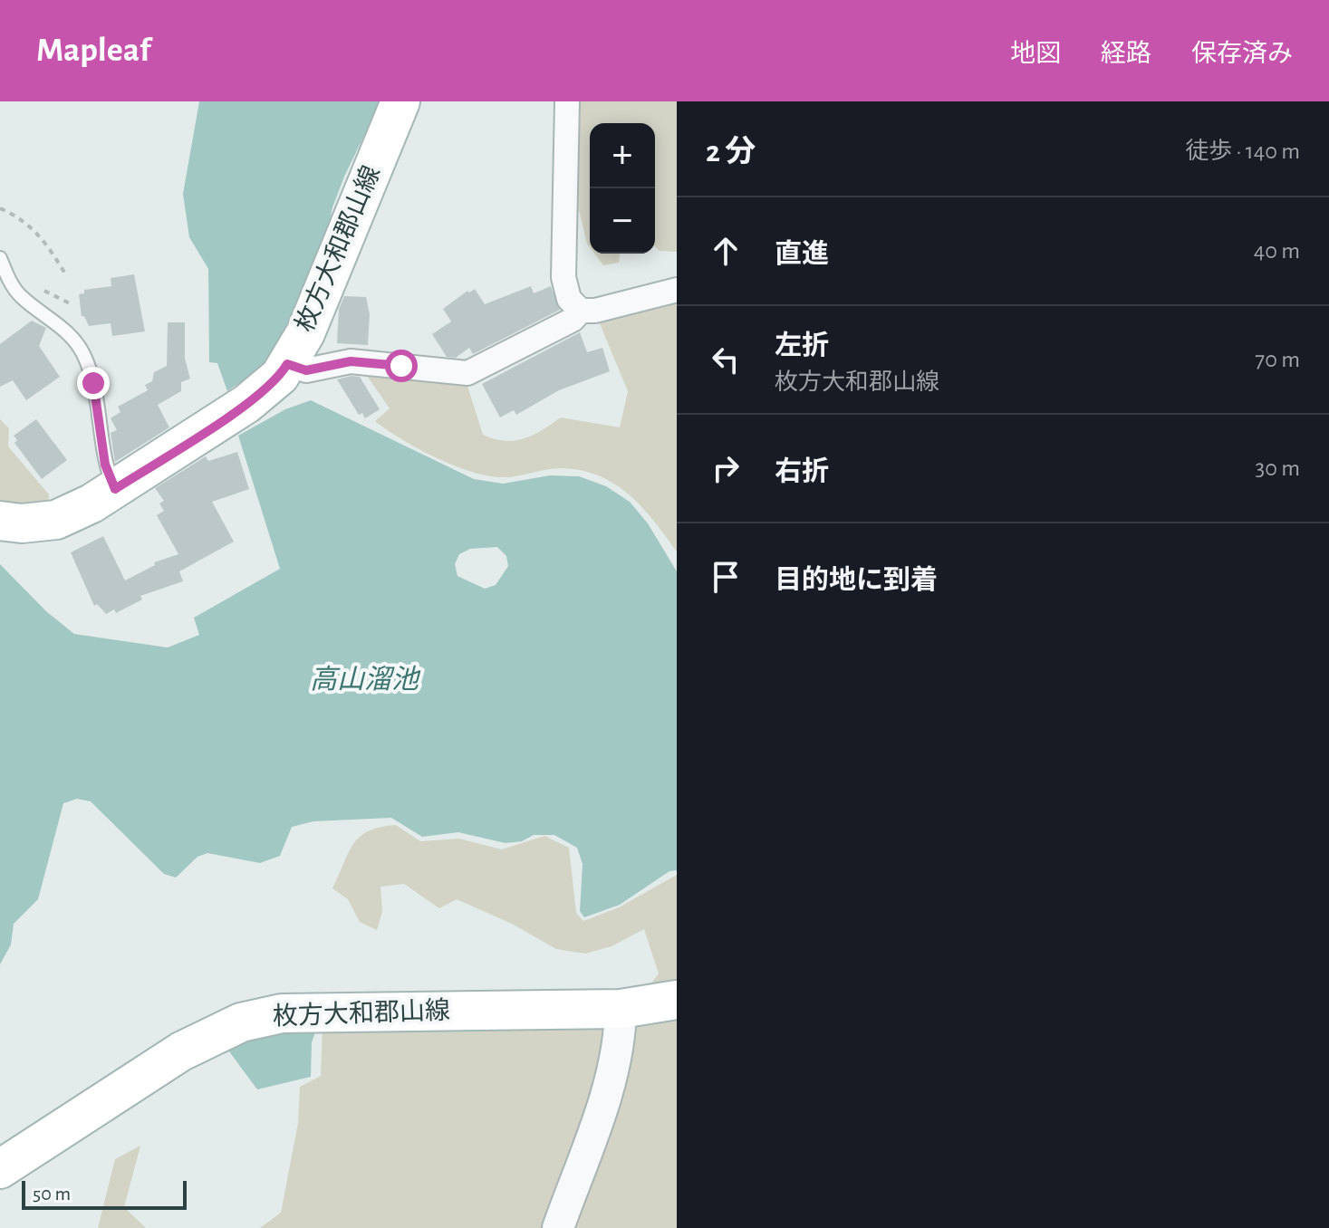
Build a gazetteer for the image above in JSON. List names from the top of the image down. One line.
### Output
{"streets":{"main road":["枚方大和郡山線"]},"water":["高山溜池"],"scale_bar":"50 m","page":{"header":"Mapleaf","nav":["地図","経路","保存済み"],"heading":["2 分","徒歩 · 140 m"],"map_buttons":["+","−"],"list":[["直進","40 m"],["左折","枚方大和郡山線","70 m"],["右折","30 m"],"目的地に到着"],"scale":"50 m"}}
